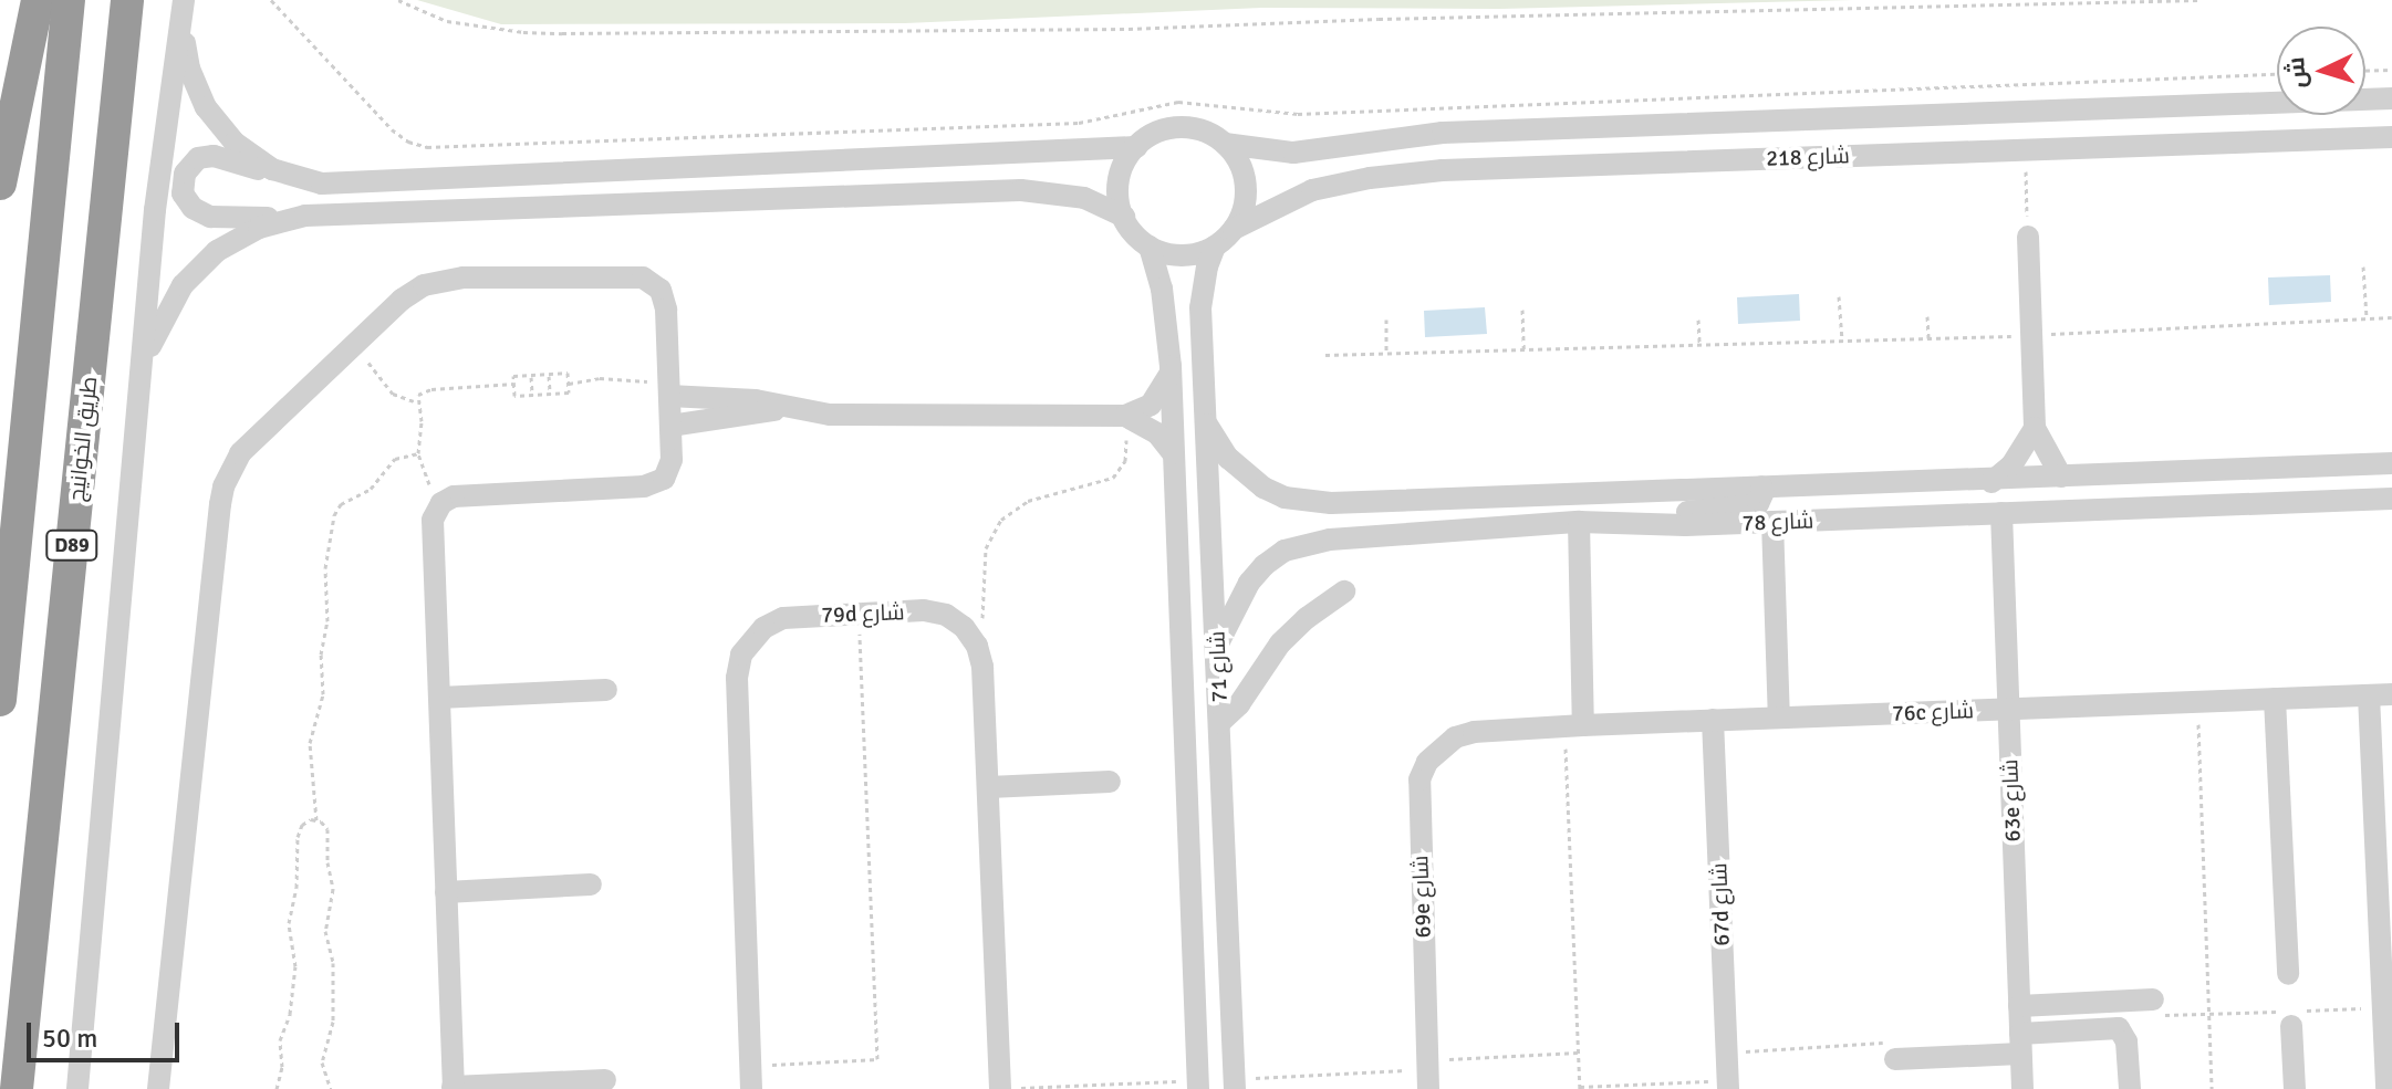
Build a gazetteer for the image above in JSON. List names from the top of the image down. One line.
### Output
{"streets":{"highway":["طريق الخوانيج","D89"],"street":["شارع 218","شارع 78","79d شارع","شارع 71","76c شارع","63e شارع","69e شارع","67d شارع"]},"crossings":[["شارع 218","شارع 71"],["شارع 78","شارع 71"],["شارع 78","63e شارع"],["76c شارع","63e شارع"],["76c شارع","69e شارع"],["76c شارع","67d شارع"]],"scale_bar":"50 m","north":"left"}
